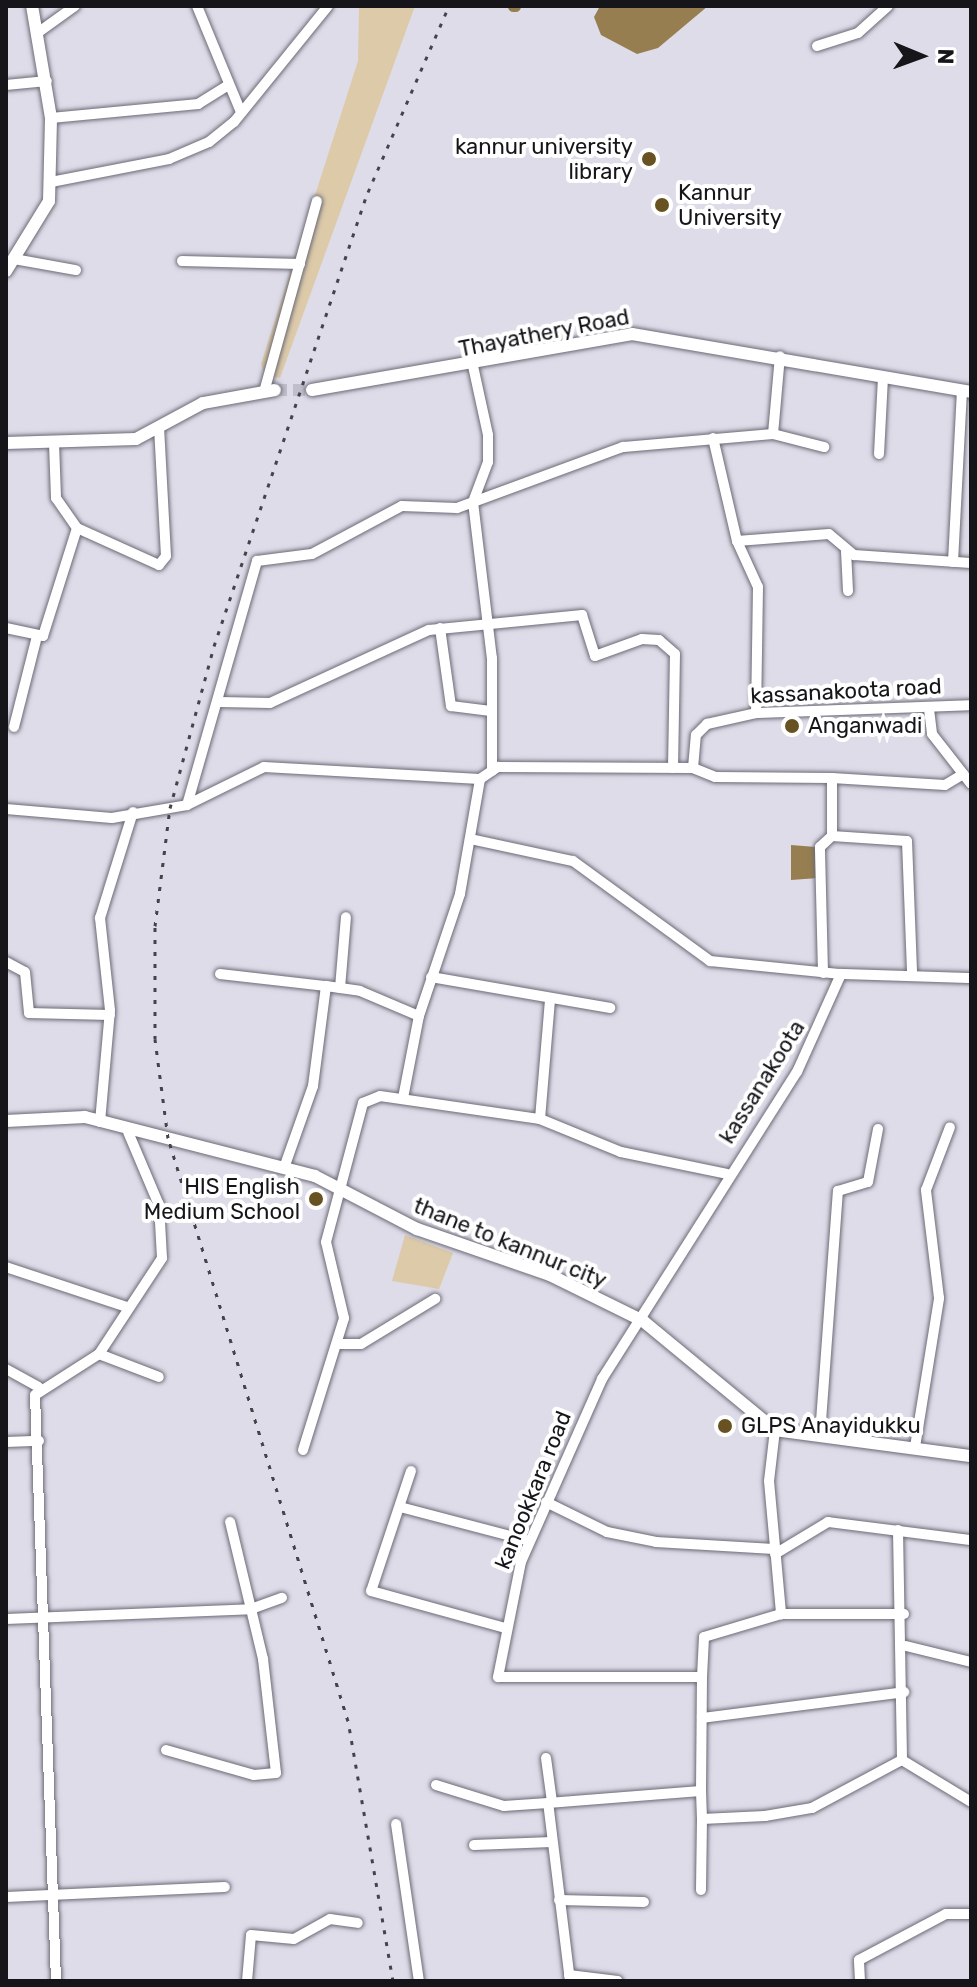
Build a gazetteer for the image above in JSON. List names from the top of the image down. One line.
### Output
{"streets":{"street":["Thayathery Road","kassanakoota road","kassanakoota","thane to kannur city","kanookkara road"]},"crossings":[["kassanakoota","thane to kannur city"],["kassanakoota","kanookkara road"],["thane to kannur city","kanookkara road"]],"places":["kannur university library","Kannur University","Anganwadi","HIS English Medium School","GLPS Anayidukku"],"north":"right"}
